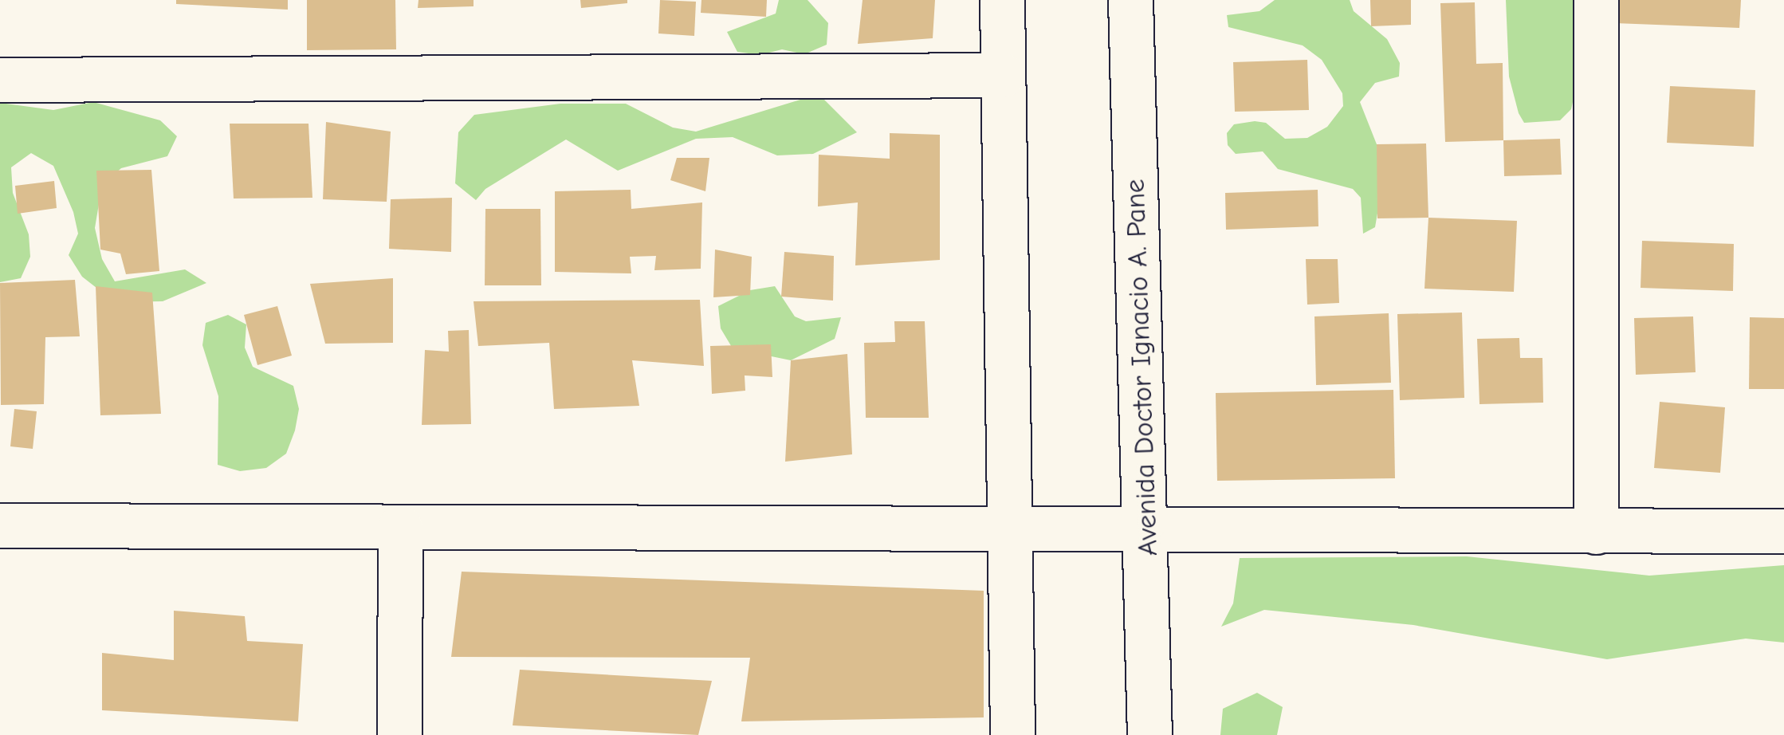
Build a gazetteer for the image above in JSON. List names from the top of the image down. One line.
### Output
{"streets":{"street":["Avenida Doctor Ignacio A. Pane"]}}
